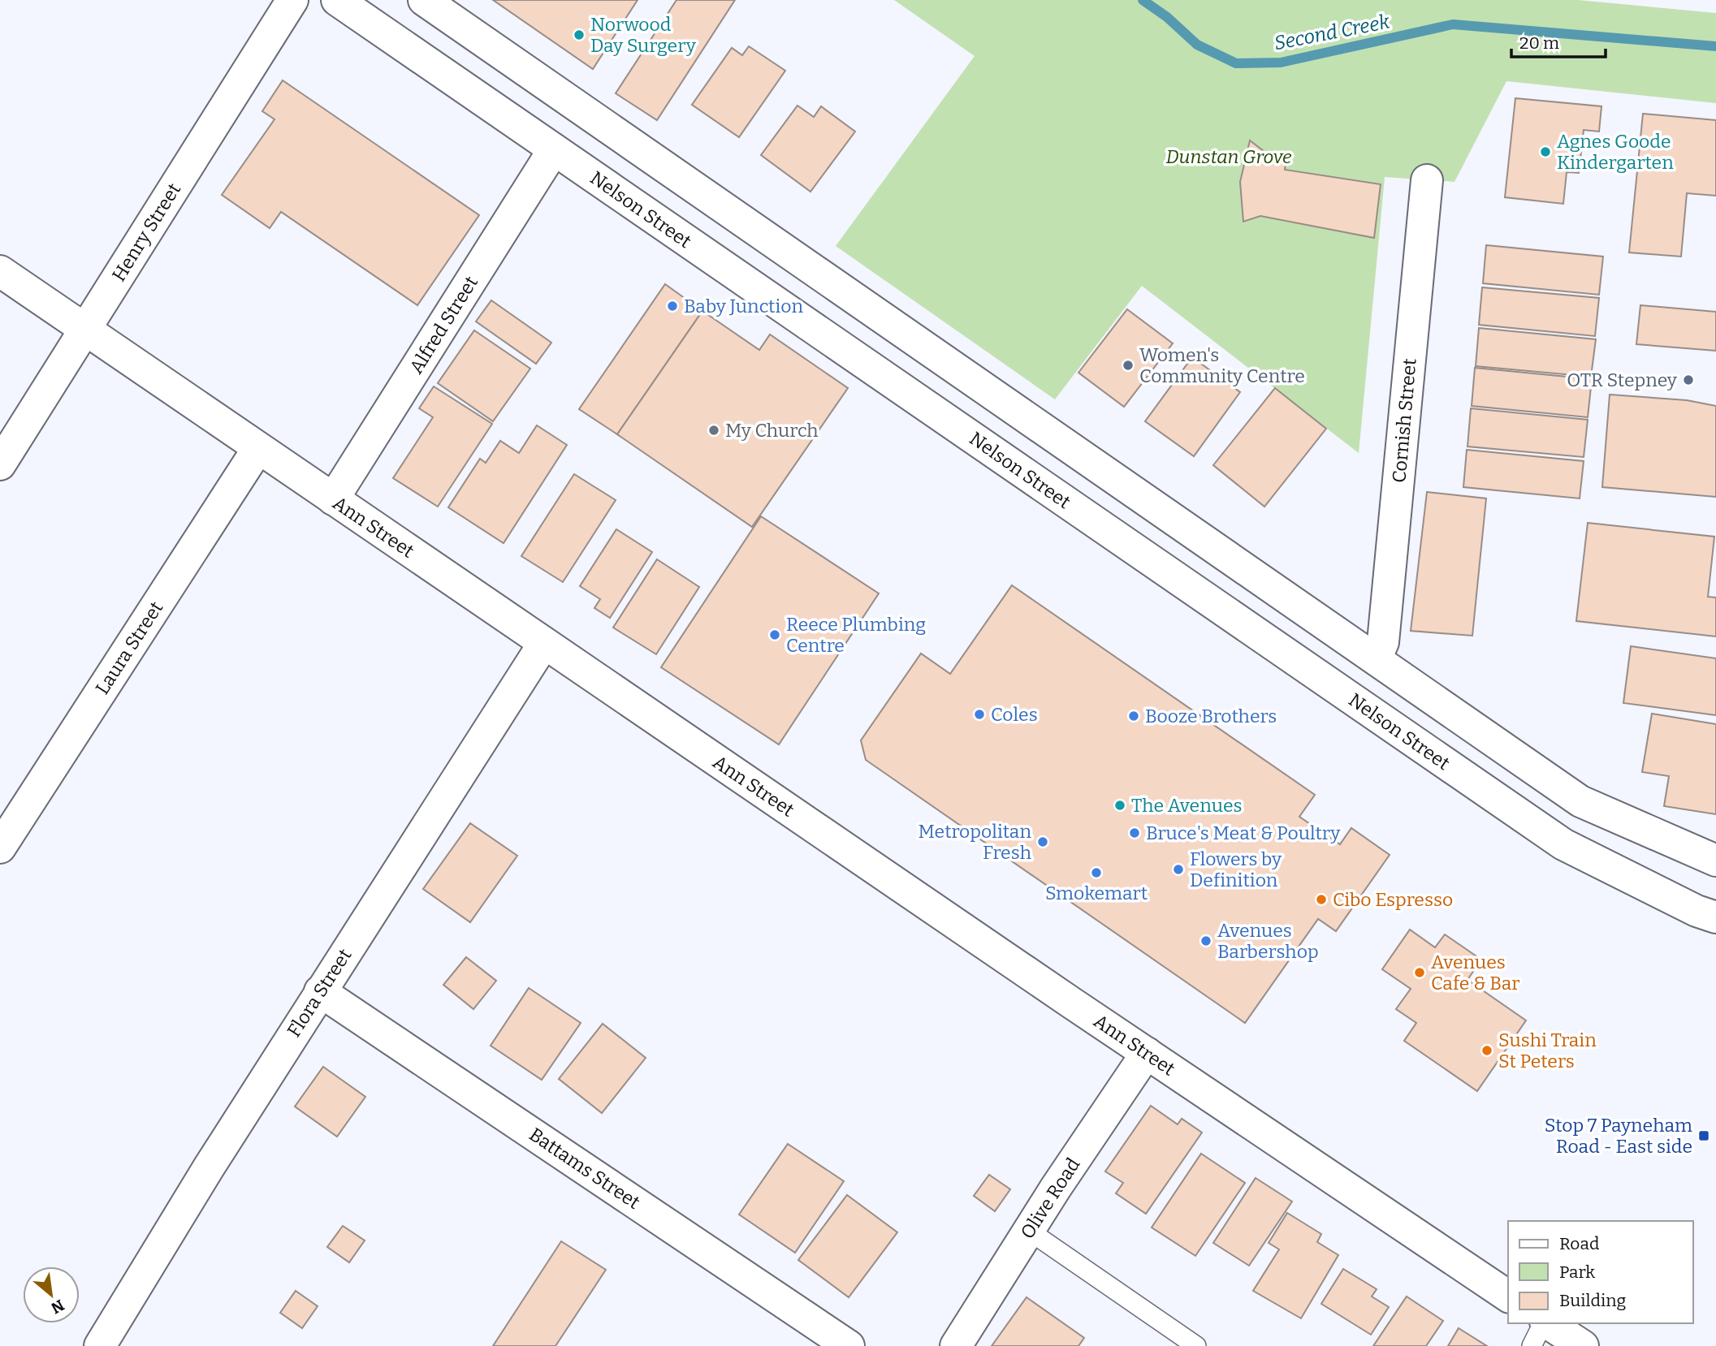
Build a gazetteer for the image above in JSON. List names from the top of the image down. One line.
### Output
{"streets":{"street":["Nelson Street","Henry Street","Alfred Street","Cornish Street","Ann Street","Laura Street","Flora Street","Battams Street","Olive Road"]},"crossings":[["Nelson Street","Alfred Street"],["Nelson Street","Cornish Street"],["Henry Street","Ann Street"],["Alfred Street","Ann Street"],["Ann Street","Laura Street"],["Ann Street","Flora Street"],["Ann Street","Olive Road"],["Flora Street","Battams Street"]],"water":["Second Creek"],"parks":["Dunstan Grove"],"places":{"other":["Norwood Day Surgery","Agnes Goode Kindergarten","Baby Junction","Women's Community Centre","OTR Stepney","My Church","Reece Plumbing Centre","Coles","Booze Brothers","The Avenues","Bruce's Meat & Poultry","Metropolitan Fresh","Flowers by Definition","Smokemart","Cibo Espresso","Avenues Barbershop","Avenues Cafe & Bar","Sushi Train St Peters"],"transit":["Stop 7 Payneham Road - East side"]},"legend":["Road","Park","Building"],"scale_bar":"20 m","north":"bottom right"}
